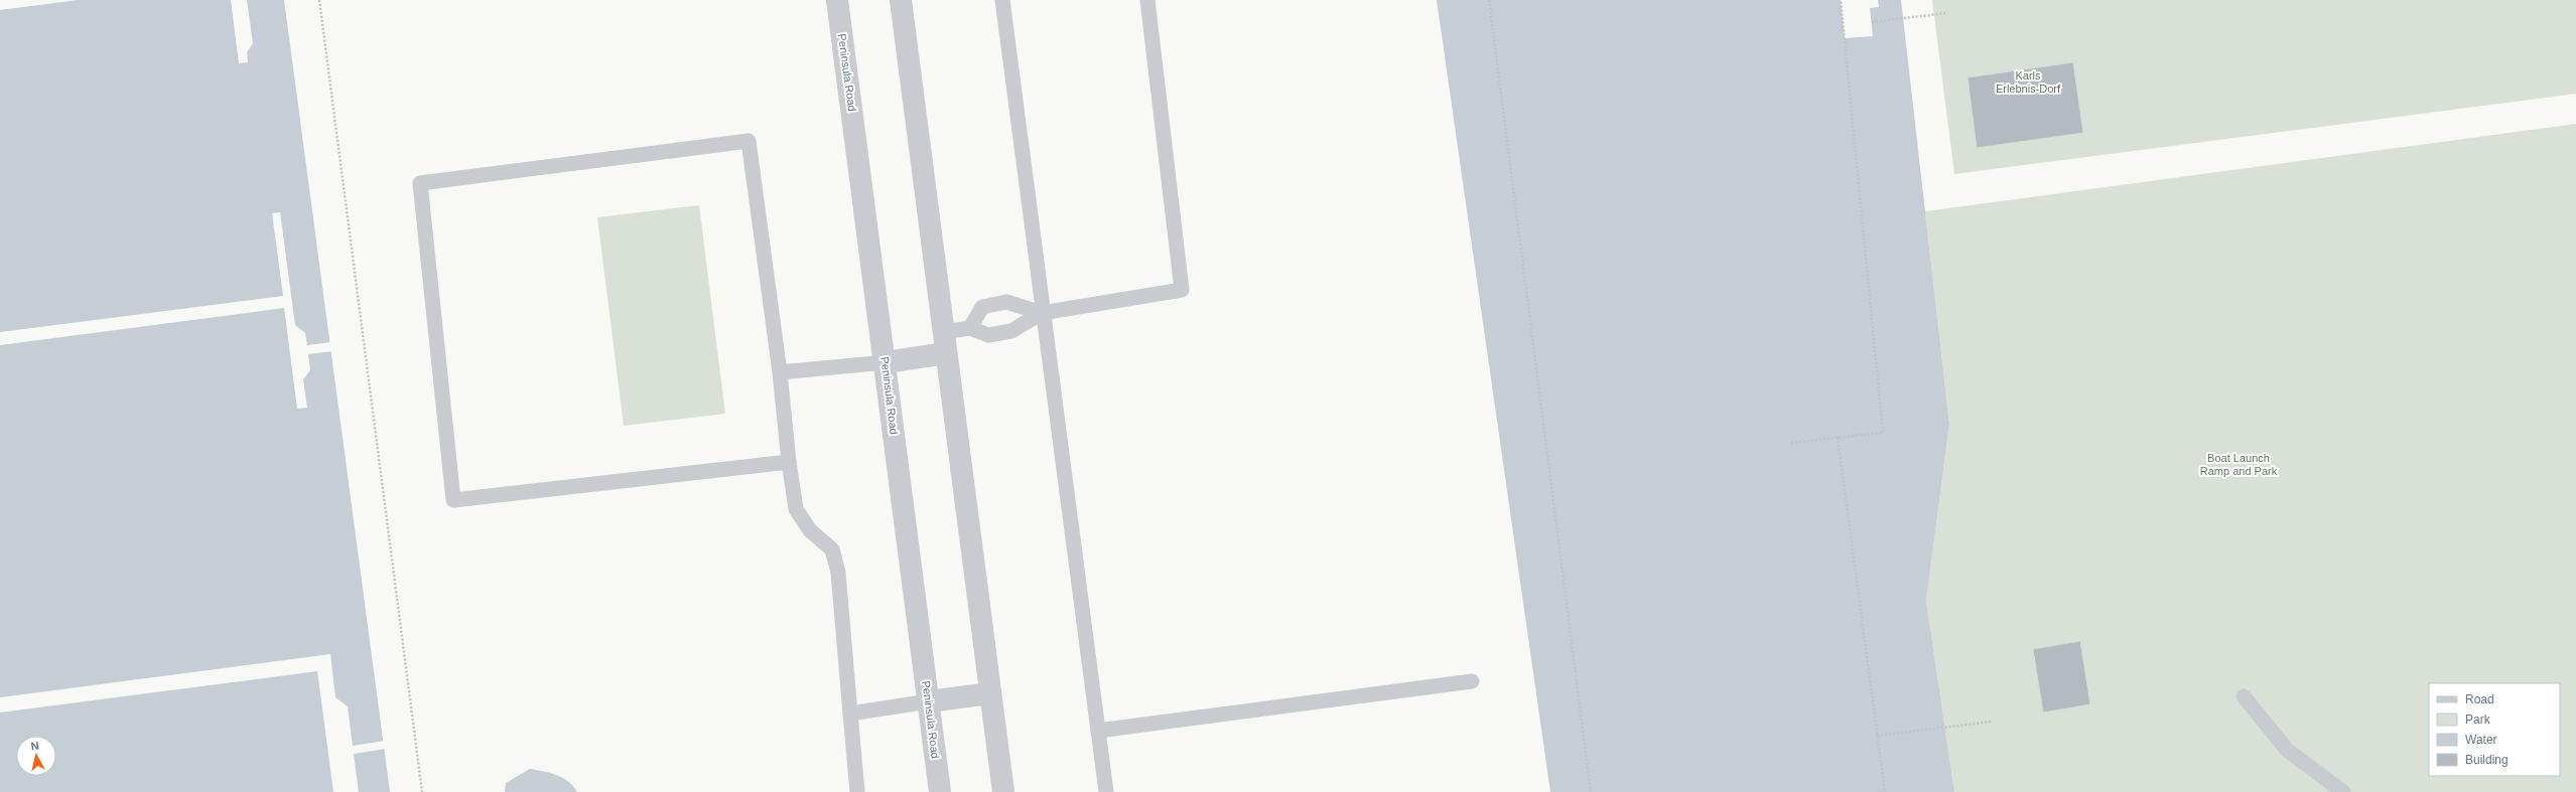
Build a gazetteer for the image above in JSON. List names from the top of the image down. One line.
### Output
{"streets":{"street":["Peninsula Road"]},"parks":["Karls Erlebnis-Dorf","Boat Launch Ramp and Park"],"legend":["Road","Park","Water","Building"],"north":"top"}
